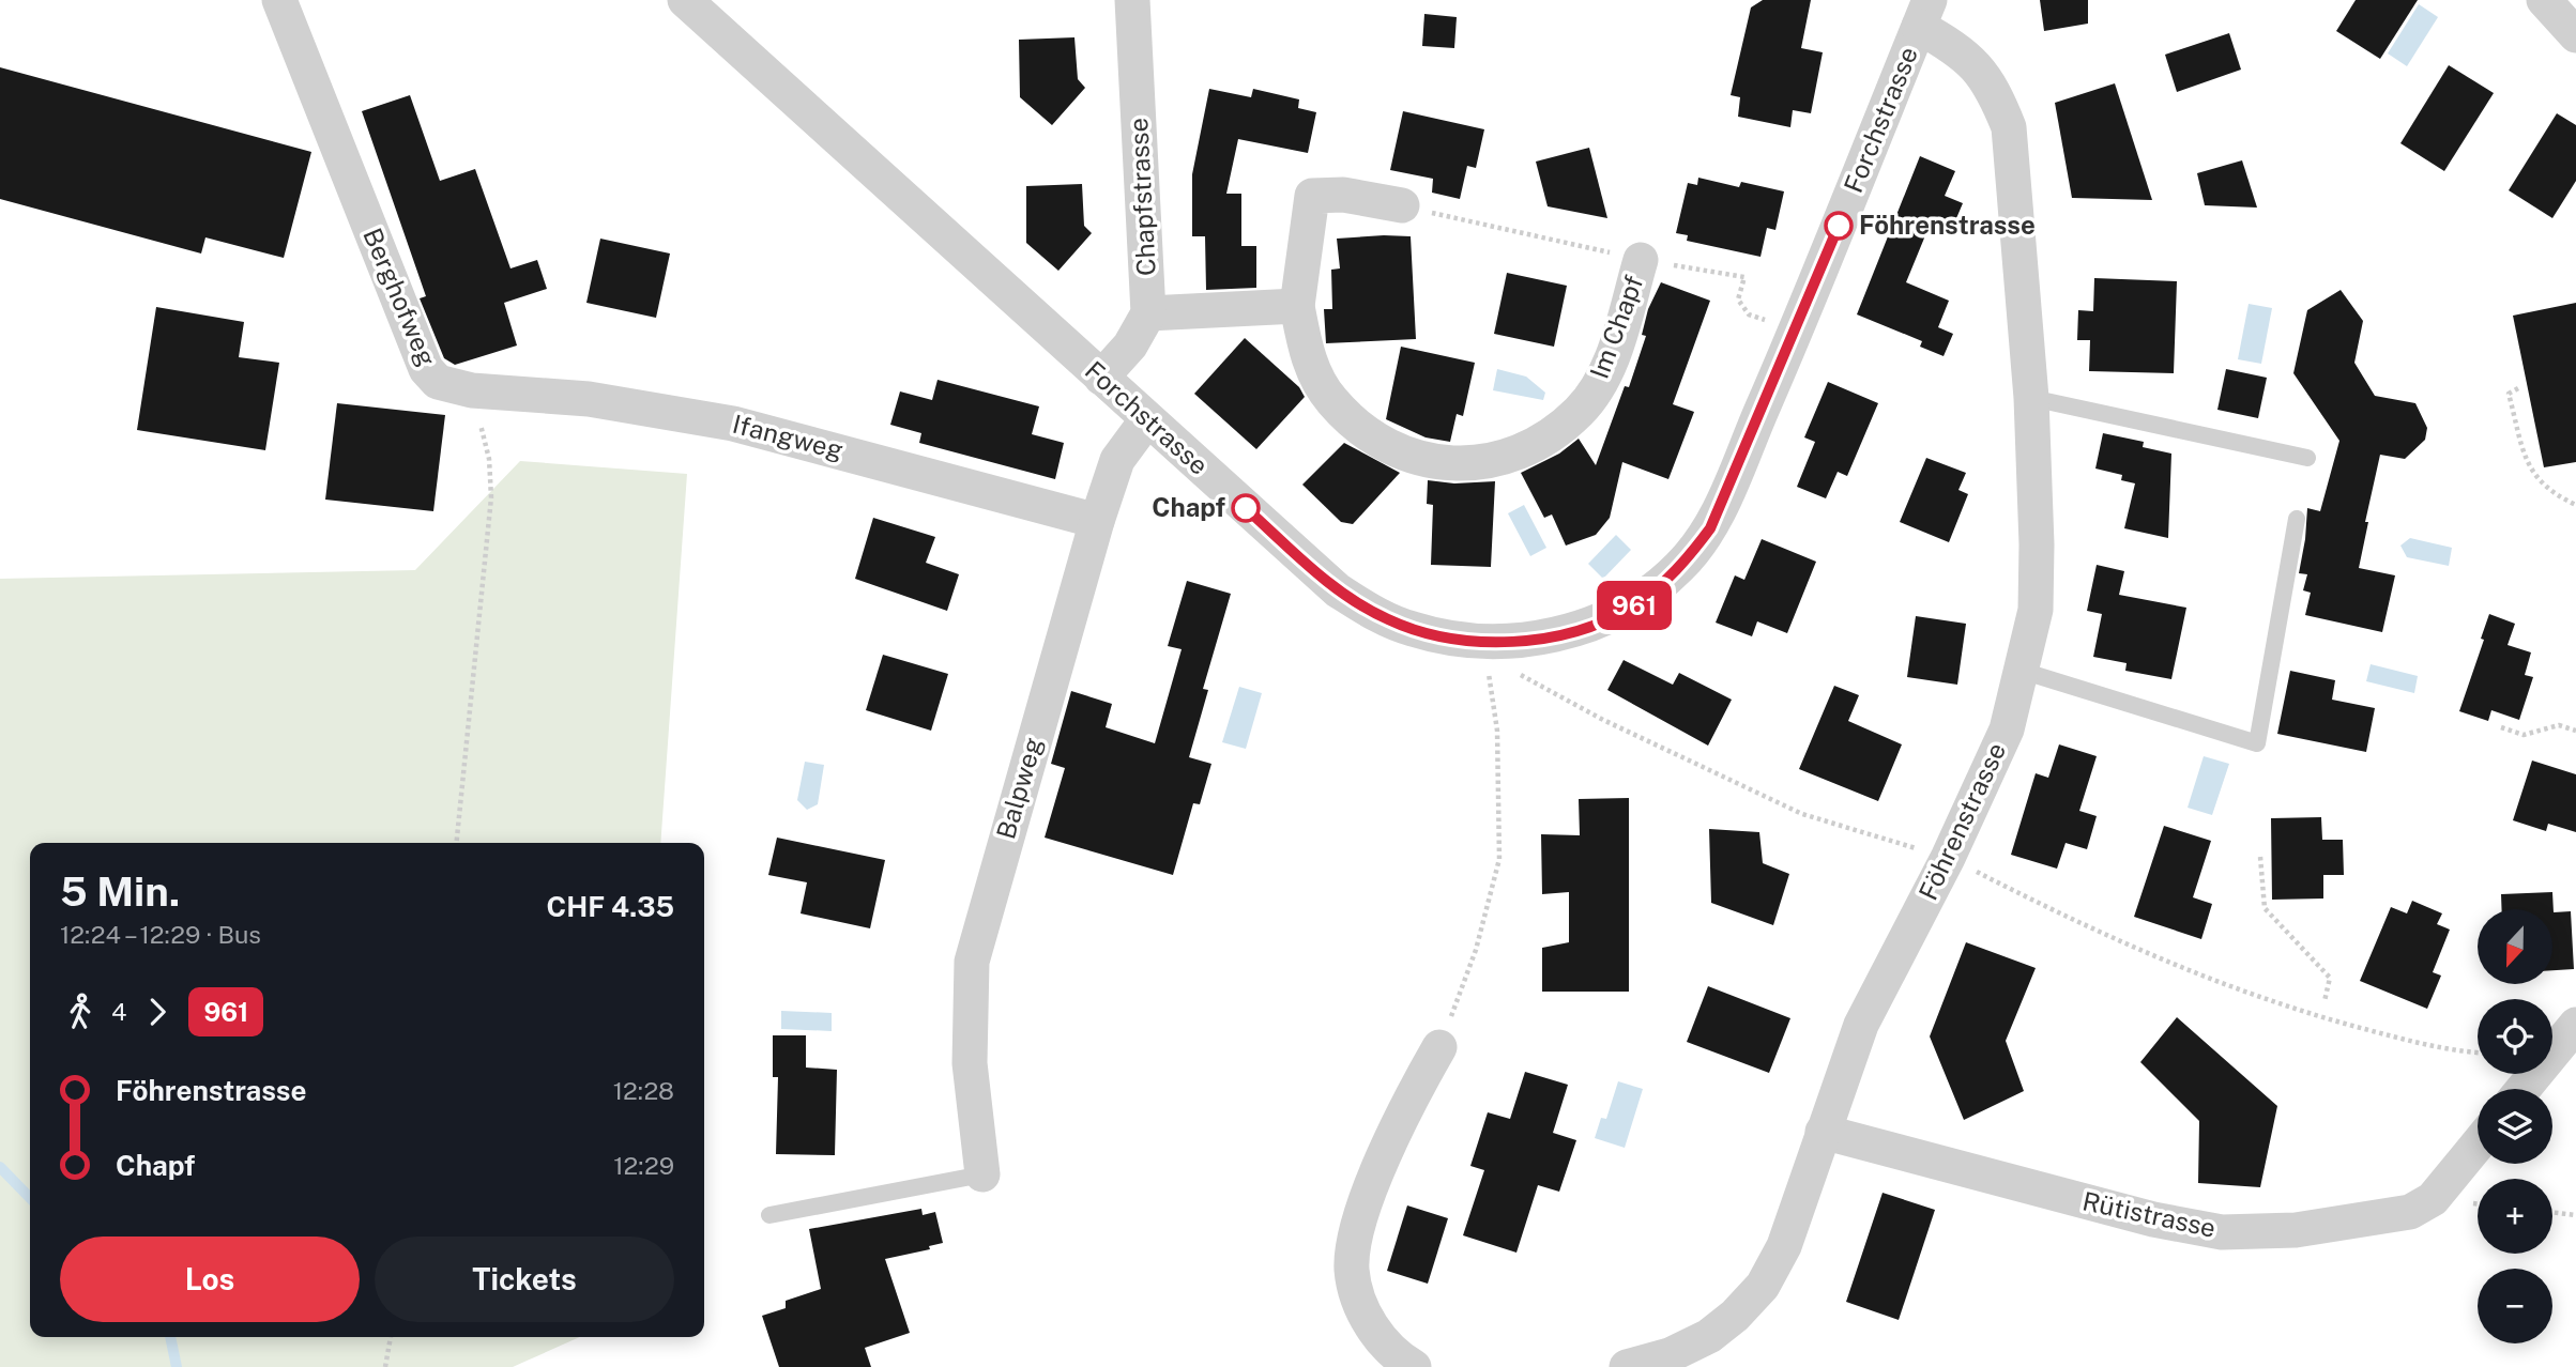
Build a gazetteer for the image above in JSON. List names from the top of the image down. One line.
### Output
{"streets":{"street":["Forchstrasse","Chapfstrasse","Berghofweg","Im Chapf","Ifangweg","Balpweg","Föhrenstrasse","Rütistrasse"]},"crossings":[["Forchstrasse","Chapfstrasse"],["Forchstrasse","Im Chapf"],["Forchstrasse","Balpweg"],["Forchstrasse","Föhrenstrasse"],["Berghofweg","Ifangweg"],["Ifangweg","Balpweg"],["Föhrenstrasse","Rütistrasse"]],"places":["Föhrenstrasse","Chapf"],"lines":["bus line 961"],"north":"bottom","page":{"on_map":"961","heading":["5 Min.","12:24 – 12:29 · Bus","CHF 4.35"],"map_buttons":["+","−"],"legs":["4","961"],"list":[{"name":"Föhrenstrasse","value":"12:28"},{"name":"Chapf","value":"12:29"}],"buttons":["Los","Tickets"]}}
